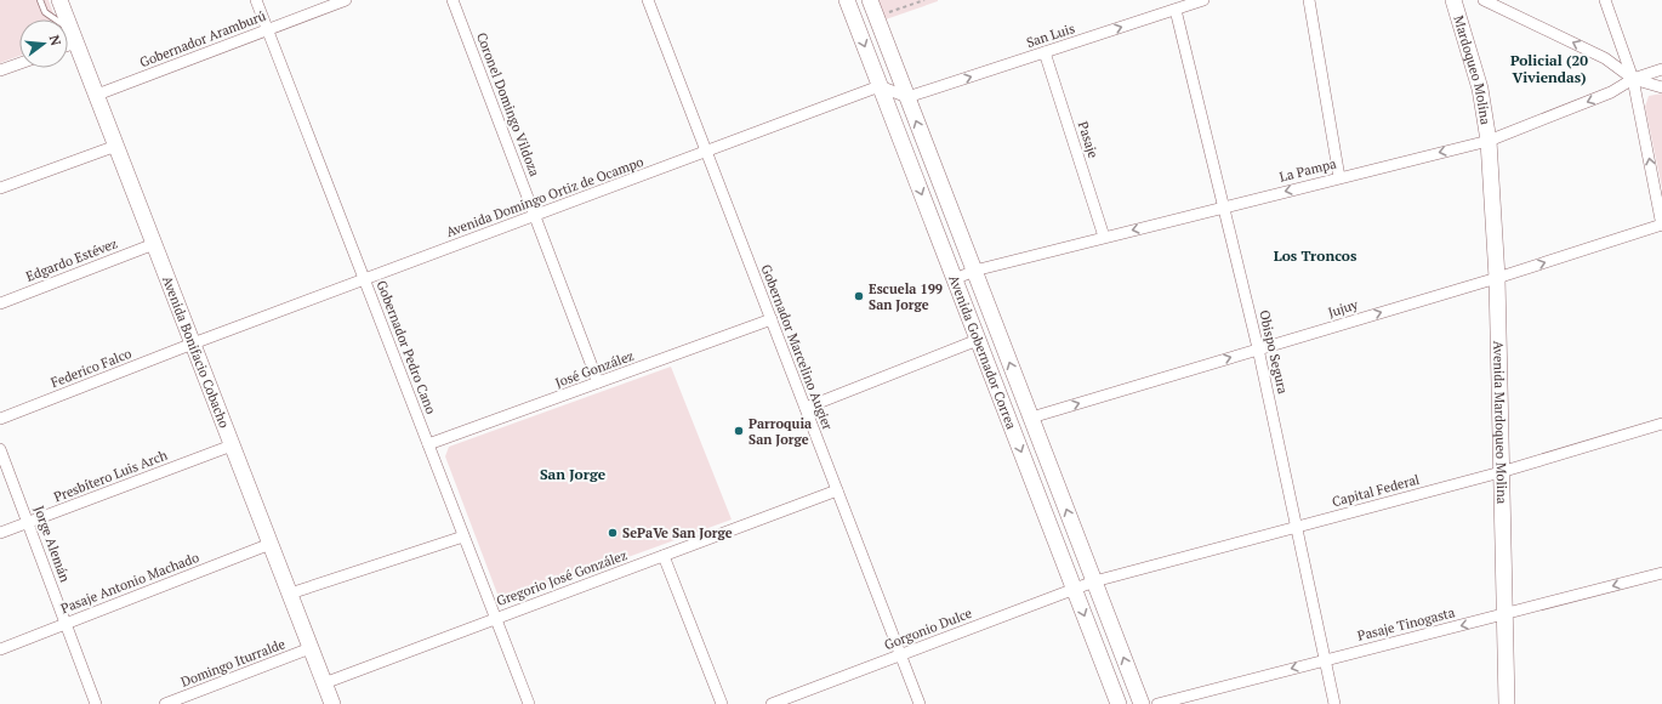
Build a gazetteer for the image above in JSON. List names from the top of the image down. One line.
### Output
{"streets":{"main road":["Mardoqueo Molina","Avenida Bonifacio Cobacho","Avenida Gobernador Correa","Avenida Mardoqueo Molina"],"street":["San Luis","Gobernador Aramburú","Coronel Domingo Vildoza","Pasaje","La Pampa","Avenida Domingo Ortiz de Ocampo","Edgardo Estévez","Jujuy","Gobernador Pedro Cano","Gobernador Marcelino Augier","Obispo Segura","Federico Falco","José González","Presbítero Luis Arch","Capital Federal","Jorge Alemán","Gregorio José González","Pasaje Antonio Machado","Pasaje Tinogasta","Gorgonio Dulce","Domingo Iturralde"]},"crossings":[["San Luis","Pasaje"],["San Luis","Avenida Gobernador Correa"],["San Luis","Obispo Segura"],["Gobernador Aramburú","Gobernador Pedro Cano"],["Gobernador Aramburú","Avenida Bonifacio Cobacho"],["Mardoqueo Molina","La Pampa"],["Mardoqueo Molina","Avenida Mardoqueo Molina"],["Coronel Domingo Vildoza","Avenida Domingo Ortiz de Ocampo"],["Coronel Domingo Vildoza","José González"],["Pasaje","La Pampa"],["La Pampa","Avenida Gobernador Correa"],["La Pampa","Obispo Segura"],["La Pampa","Avenida Mardoqueo Molina"],["Avenida Domingo Ortiz de Ocampo","Gobernador Pedro Cano"],["Avenida Domingo Ortiz de Ocampo","Gobernador Marcelino Augier"],["Avenida Domingo Ortiz de Ocampo","Avenida Bonifacio Cobacho"],["Avenida Domingo Ortiz de Ocampo","Avenida Gobernador Correa"],["Avenida Domingo Ortiz de Ocampo","Federico Falco"],["Edgardo Estévez","Avenida Bonifacio Cobacho"],["Jujuy","Avenida Gobernador Correa"],["Jujuy","Obispo Segura"],["Jujuy","Avenida Mardoqueo Molina"],["Gobernador Pedro Cano","José González"],["Gobernador Pedro Cano","Gregorio José González"],["Gobernador Marcelino Augier","José González"],["Gobernador Marcelino Augier","Gregorio José González"],["Gobernador Marcelino Augier","Gorgonio Dulce"],["Avenida Bonifacio Cobacho","Federico Falco"],["Avenida Bonifacio Cobacho","Presbítero Luis Arch"],["Avenida Bonifacio Cobacho","Gregorio José González"],["Avenida Bonifacio Cobacho","Pasaje Antonio Machado"],["Avenida Bonifacio Cobacho","Domingo Iturralde"],["Avenida Gobernador Correa","Capital Federal"],["Avenida Gobernador Correa","Gorgonio Dulce"],["Obispo Segura","Capital Federal"],["Obispo Segura","Pasaje Tinogasta"],["Avenida Mardoqueo Molina","Capital Federal"],["Avenida Mardoqueo Molina","Pasaje Tinogasta"],["Presbítero Luis Arch","Jorge Alemán"],["Capital Federal","Gorgonio Dulce"],["Jorge Alemán","Pasaje Antonio Machado"]],"one_way":["San Luis","La Pampa","Jujuy","Pasaje Tinogasta"],"districts":["Policial (20 Viviendas)","Los Troncos","San Jorge"],"places":["Escuela 199 San Jorge","Parroquia San Jorge","SePaVe San Jorge"],"north":"right"}
